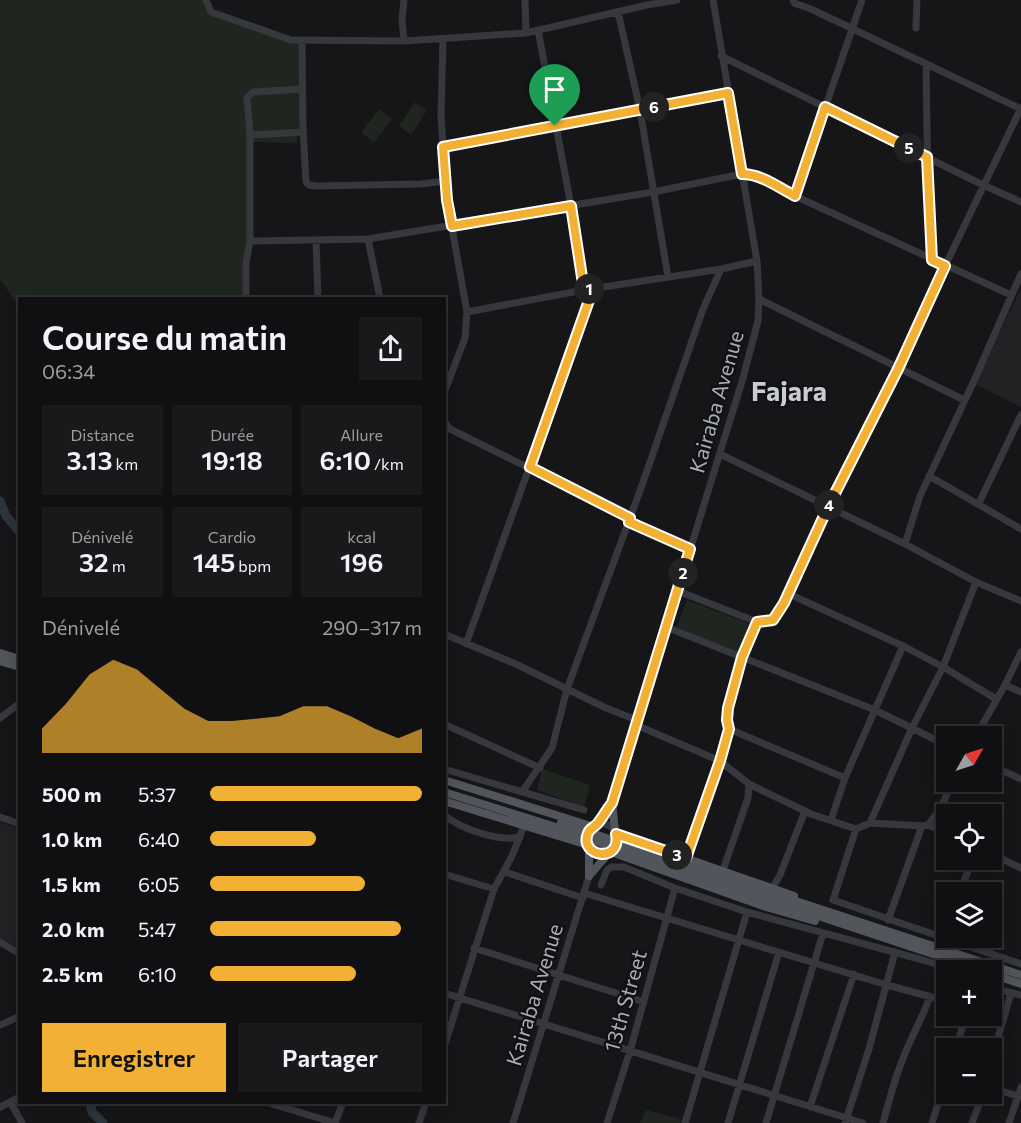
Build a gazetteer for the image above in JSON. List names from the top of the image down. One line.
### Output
{"streets":{"street":["Kairaba Avenue","13th Street"]},"districts":["Fajara"],"north":"top right","page":{"pins":["6","5","1","4","2","3"],"heading":["Course du matin","06:34"],"stats":[["Distance","3.13 km"],["Durée","19:18"],["Allure","6:10 /km"],["Dénivelé","32 m"],["Cardio","145 bpm"],["kcal","196"]],"chart":["Dénivelé","290–317 m"],"map_buttons":["+","−"],"list":[{"name":"500 m","note":"5:37"},{"name":"1.0 km","note":"6:40"},{"name":"1.5 km","note":"6:05"},{"name":"2.0 km","note":"5:47"},{"name":"2.5 km","note":"6:10"}],"buttons":["Enregistrer","Partager"]}}
